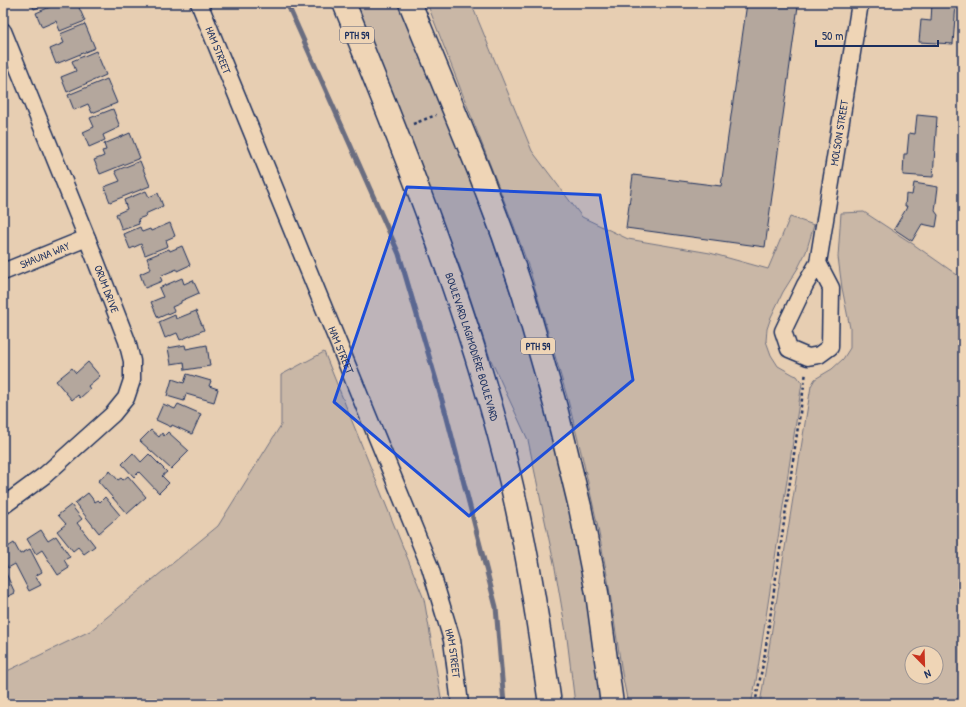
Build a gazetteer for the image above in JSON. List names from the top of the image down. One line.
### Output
{"streets":{"main road":["PTH 59","BOULEVARD LAGIMODIÈRE BOULEVARD"],"street":["HAM STREET","MOLSON STREET","SHAUNA WAY","ORUM DRIVE"]},"crossings":[["SHAUNA WAY","ORUM DRIVE"]],"scale_bar":"50 m","north":"bottom right"}
